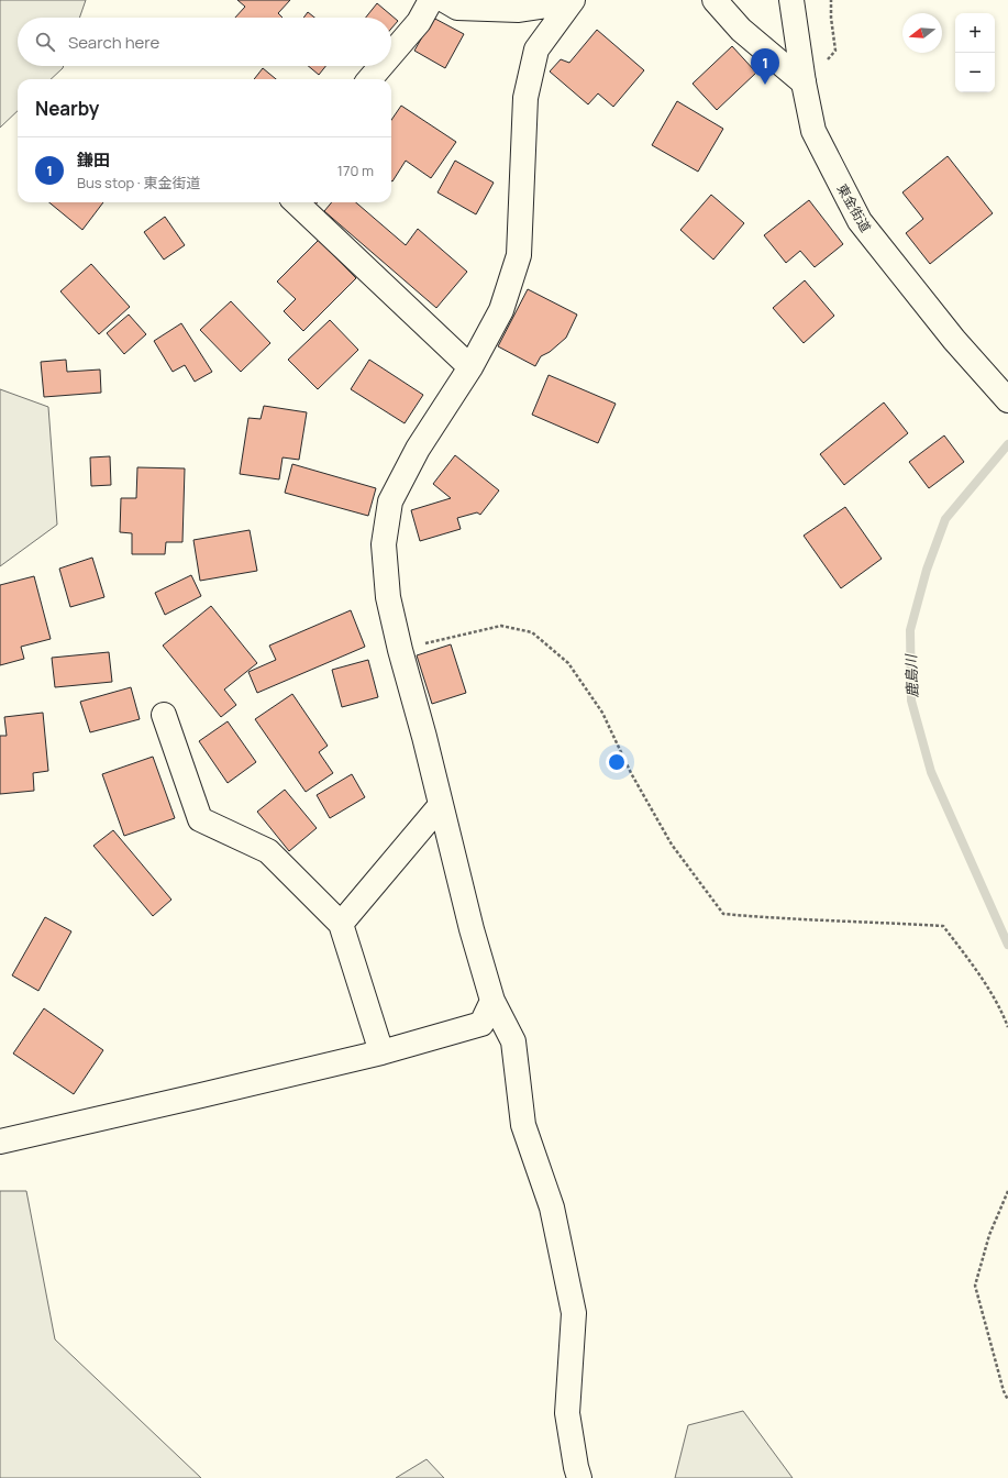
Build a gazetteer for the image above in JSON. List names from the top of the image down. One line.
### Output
{"streets":{"main road":["東金街道"]},"water":["鹿島川"],"north":"left","page":{"map_buttons":["+","−"],"search":"Search here","pins":"1","heading":"Nearby","list":[{"mark":"1","name":"鎌田","note":"Bus stop · 東金街道","value":"170 m"}]}}
